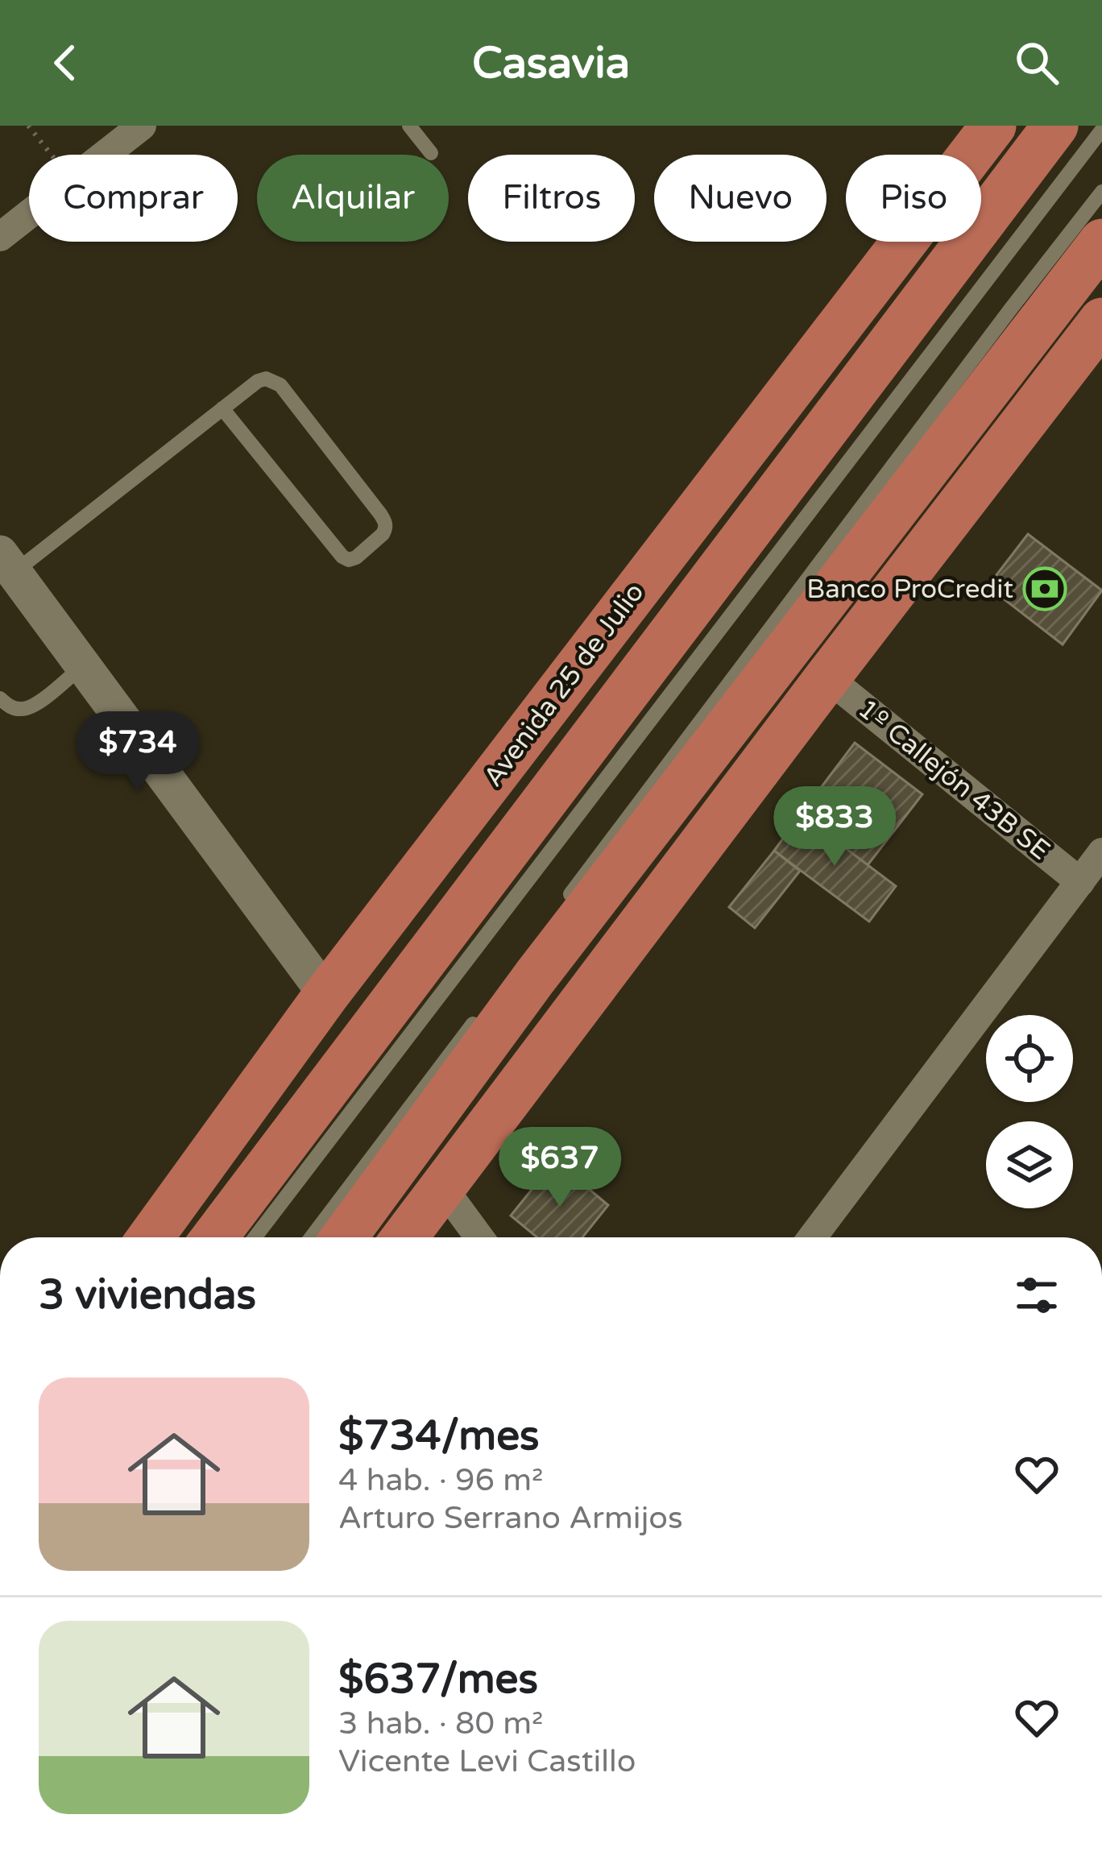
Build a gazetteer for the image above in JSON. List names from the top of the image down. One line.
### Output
{"streets":{"main road":["Avenida 25 de Julio"],"street":["1º Callejón 43B SE"]},"places":{"bank":["Banco ProCredit"]},"page":{"header":"Casavia","chip":["Comprar","Alquilar","Filtros","Nuevo","Piso"],"price":["$734","$833","$637"],"heading":"3 viviendas","list":[{"name":"$734/mes","note":"4 hab. · 96 m² · Arturo Serrano Armijos"},{"name":"$637/mes","note":"3 hab. · 80 m² · Vicente Levi Castillo"}]}}
